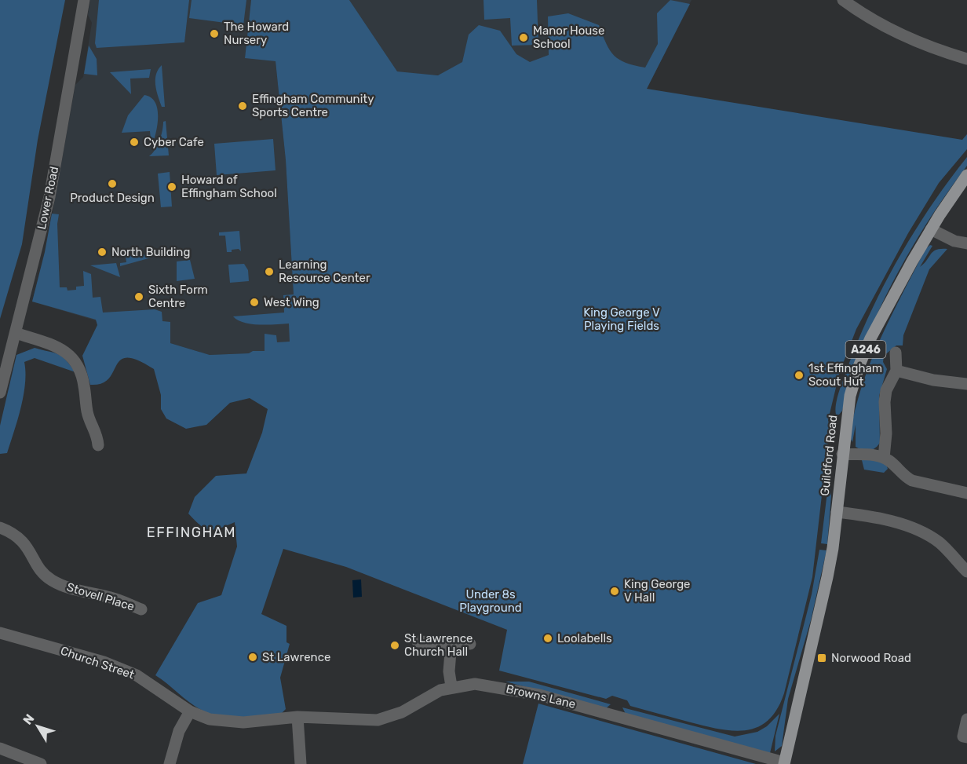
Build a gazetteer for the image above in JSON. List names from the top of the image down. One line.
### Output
{"streets":{"main road":["A246","Guildford Road"],"street":["Lower Road","Stovell Place","Church Street","Browns Lane"]},"crossings":[["Guildford Road","Browns Lane"],["Church Street","Browns Lane"]],"districts":["EFFINGHAM"],"parks":["King George V Playing Fields","Under 8s Playground"],"places":{"other":["The Howard Nursery","Manor House School","Effingham Community Sports Centre","Cyber Cafe","Product Design","Howard of Effingham School","North Building","Learning Resource Center","Sixth Form Centre","West Wing","1st Effingham Scout Hut","King George V Hall","Loolabells","St Lawrence Church Hall","St Lawrence"],"transit":["Norwood Road"]},"north":"top left"}
